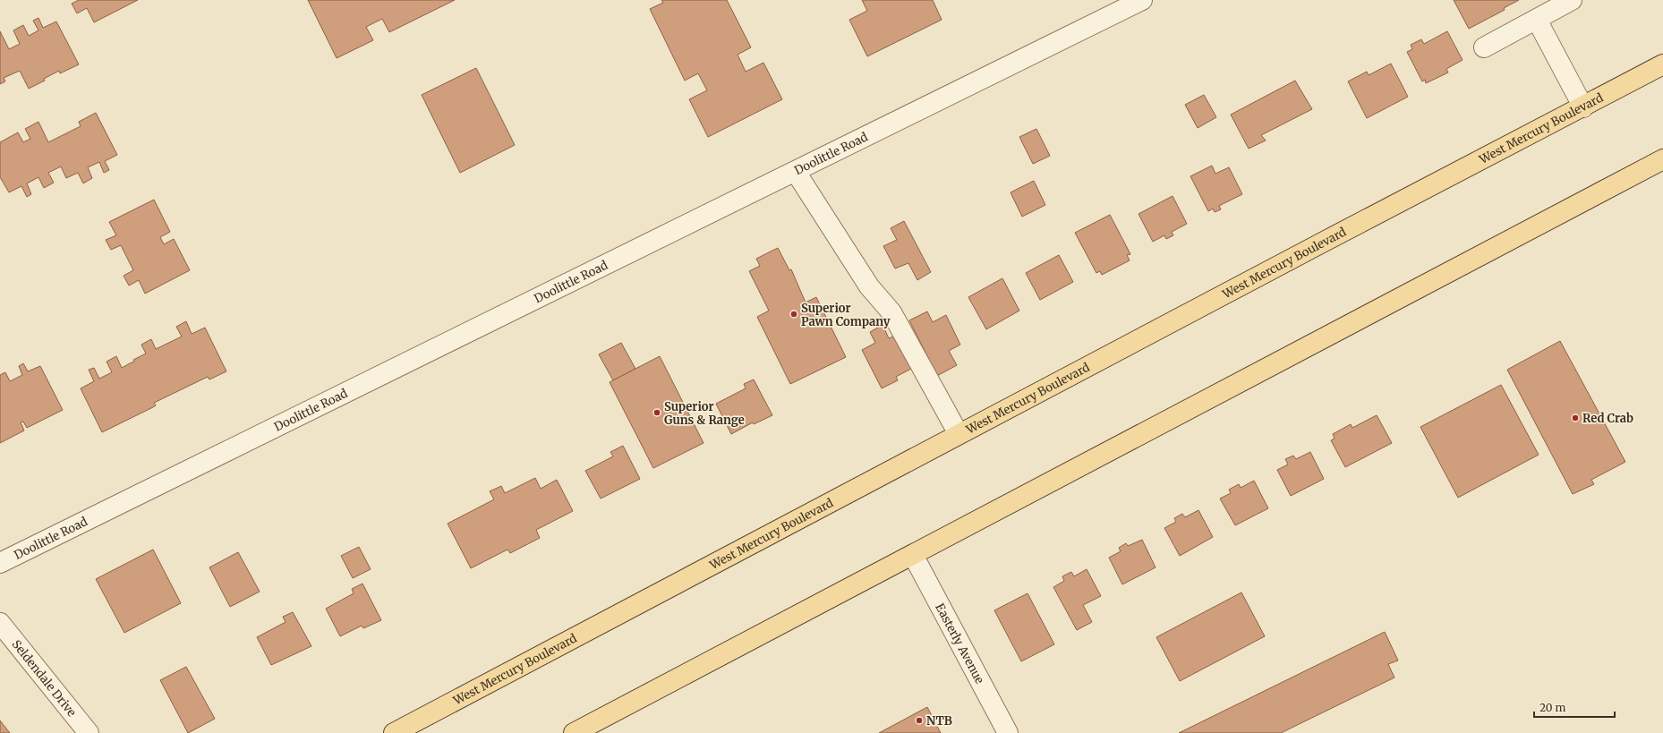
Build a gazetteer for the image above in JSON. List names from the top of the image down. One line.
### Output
{"streets":{"main road":["West Mercury Boulevard"],"street":["Doolittle Road","Easterly Avenue","Seldendale Drive"]},"places":["Superior Pawn Company","Superior Guns & Range","Red Crab","NTB"],"scale_bar":"20 m"}
